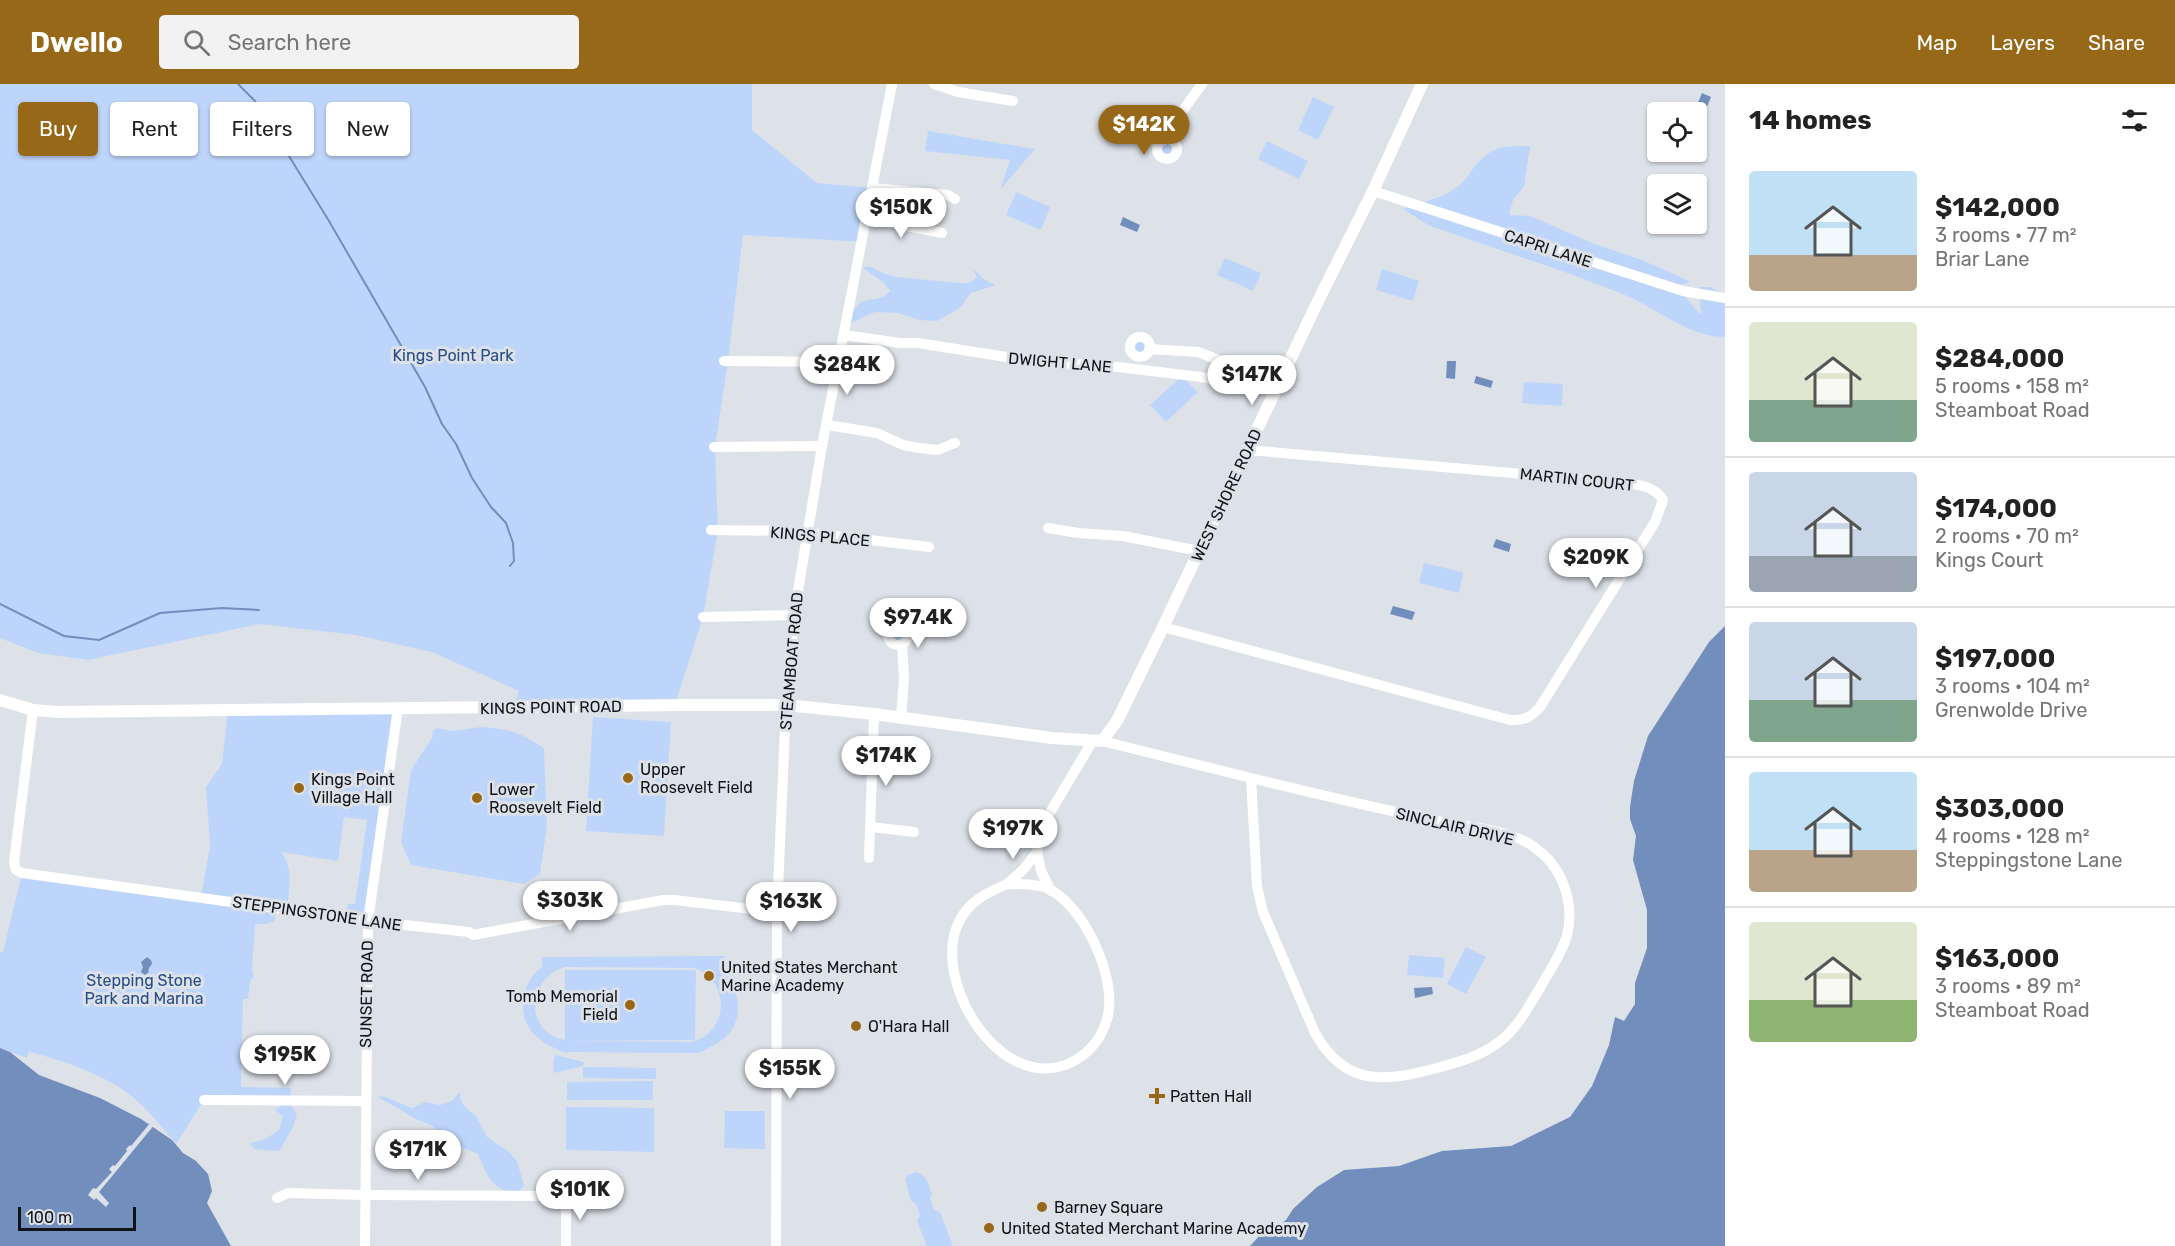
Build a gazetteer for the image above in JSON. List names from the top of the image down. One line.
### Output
{"streets":{"main road":["WEST SHORE ROAD","KINGS POINT ROAD"],"street":["CAPRI LANE","DWIGHT LANE","MARTIN COURT","KINGS PLACE","STEAMBOAT ROAD","SINCLAIR DRIVE","STEPPINGSTONE LANE","SUNSET ROAD"]},"crossings":[["CAPRI LANE","WEST SHORE ROAD"],["DWIGHT LANE","WEST SHORE ROAD"],["DWIGHT LANE","STEAMBOAT ROAD"],["MARTIN COURT","WEST SHORE ROAD"],["WEST SHORE ROAD","KINGS POINT ROAD"],["WEST SHORE ROAD","SINCLAIR DRIVE"],["KINGS PLACE","STEAMBOAT ROAD"],["STEAMBOAT ROAD","KINGS POINT ROAD"],["STEAMBOAT ROAD","STEPPINGSTONE LANE"],["KINGS POINT ROAD","SINCLAIR DRIVE"],["KINGS POINT ROAD","STEPPINGSTONE LANE"],["KINGS POINT ROAD","SUNSET ROAD"],["STEPPINGSTONE LANE","SUNSET ROAD"]],"parks":["Kings Point Park","Stepping Stone Park and Marina"],"places":{"other":["Upper Roosevelt Field","Kings Point Village Hall","Lower Roosevelt Field","United States Merchant Marine Academy","Tomb Memorial Field","O'Hara Hall","Barney Square","United Stated Merchant Marine Academy"],"health":["Patten Hall"]},"scale_bar":"100 m","page":{"header":"Dwello","search":"Search here","nav":["Map","Layers","Share"],"heading":"14 homes","chip":["Buy","Rent","Filters","New"],"price":["$142K","$150K","$284K","$147K","$209K","$97.4K","$174K","$197K","$303K","$163K","$195K","$155K","$171K","$101K"],"list":[{"name":"$142,000","note":"3 rooms · 77 m² · Briar Lane"},{"name":"$284,000","note":"5 rooms · 158 m² · Steamboat Road"},{"name":"$174,000","note":"2 rooms · 70 m² · Kings Court"},{"name":"$197,000","note":"3 rooms · 104 m² · Grenwolde Drive"},{"name":"$303,000","note":"4 rooms · 128 m² · Steppingstone Lane"},{"name":"$163,000","note":"3 rooms · 89 m² · Steamboat Road"}],"scale":"100 m"}}
